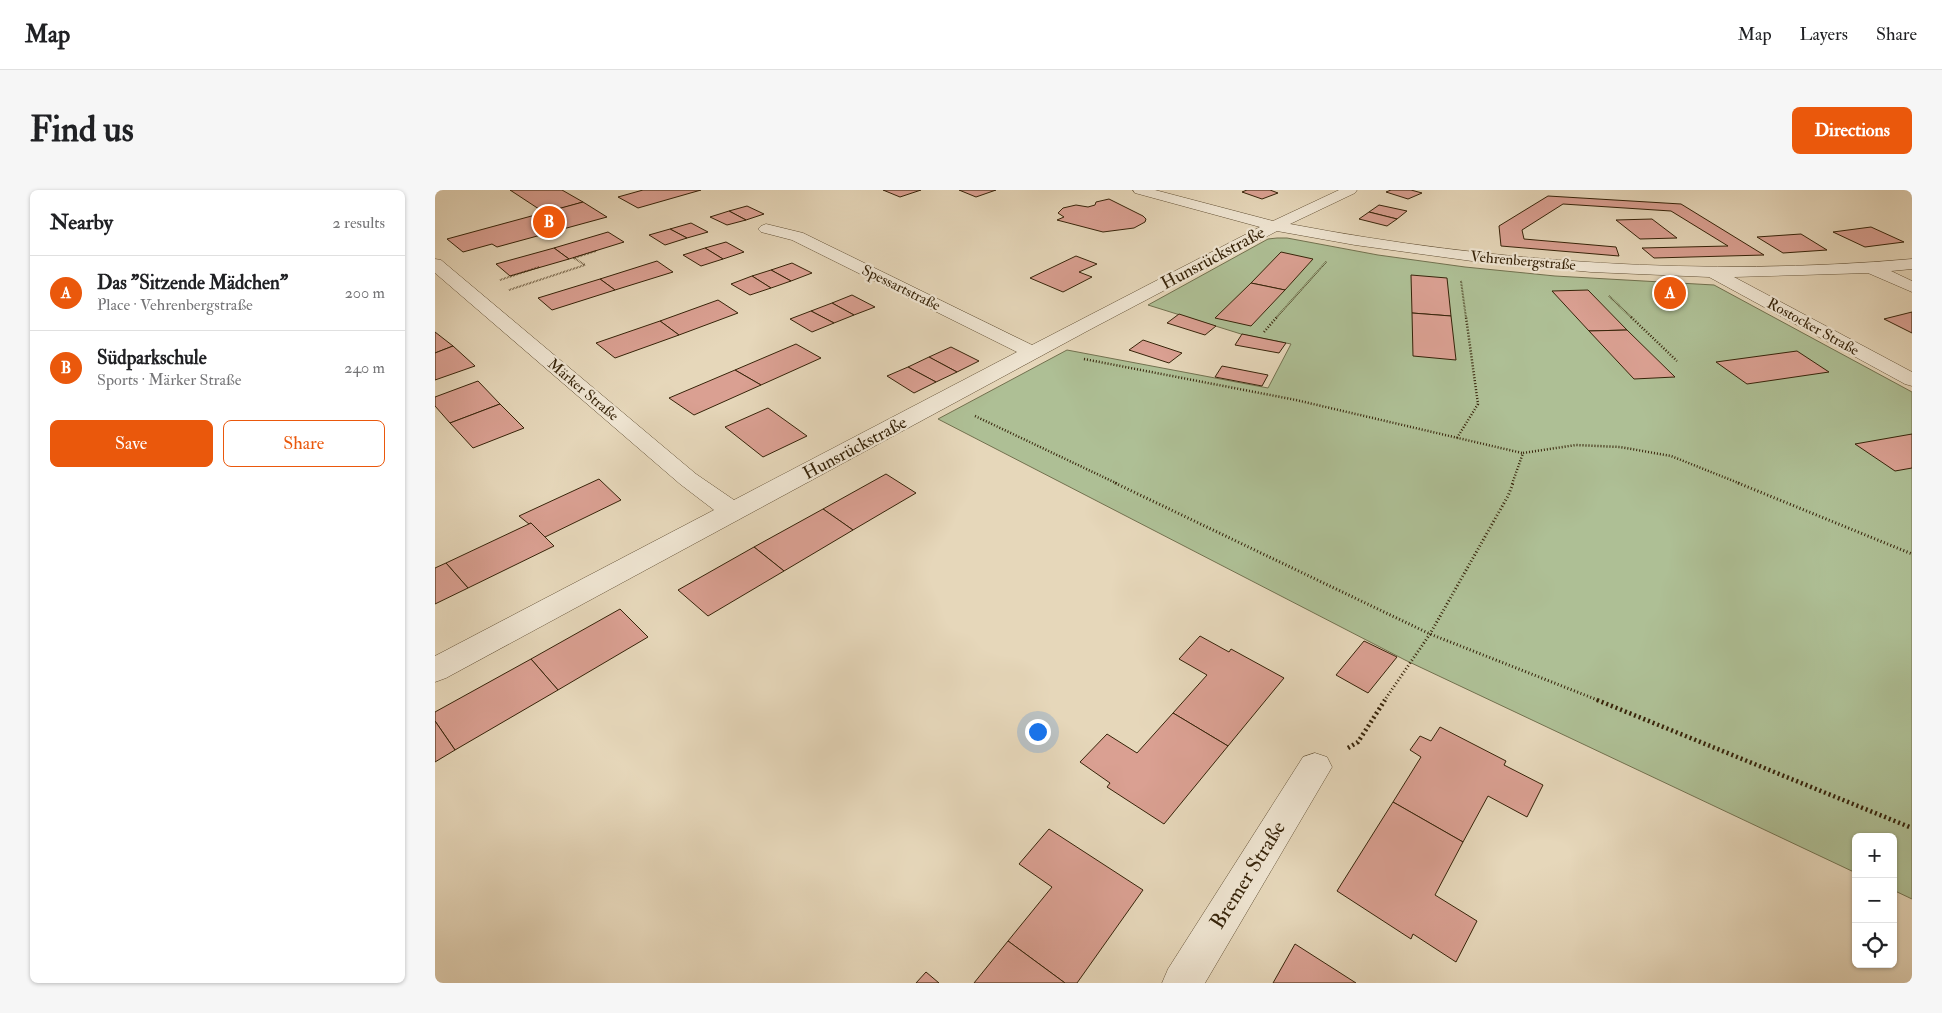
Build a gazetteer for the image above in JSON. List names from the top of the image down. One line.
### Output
{"streets":{"street":["Hunsrückstraße","Vehrenbergstraße","Spessartstraße","Rostocker Straße","Märker Straße","Bremer Straße"]},"crossings":[["Hunsrückstraße","Vehrenbergstraße"],["Hunsrückstraße","Spessartstraße"],["Hunsrückstraße","Märker Straße"],["Vehrenbergstraße","Rostocker Straße"]],"page":{"header":"Map","nav":["Map","Layers","Share"],"buttons":["Directions",["Save","Share"]],"title":"Find us","heading":["Nearby","2 results"],"pins":["B","A"],"list":[{"mark":"A","name":"Das \"Sitzende Mädchen\"","note":"Place · Vehrenbergstraße","value":"200 m"},{"mark":"B","name":"Südparkschule","note":"Sports · Märker Straße","value":"240 m"}],"map_buttons":["+","−"]}}
